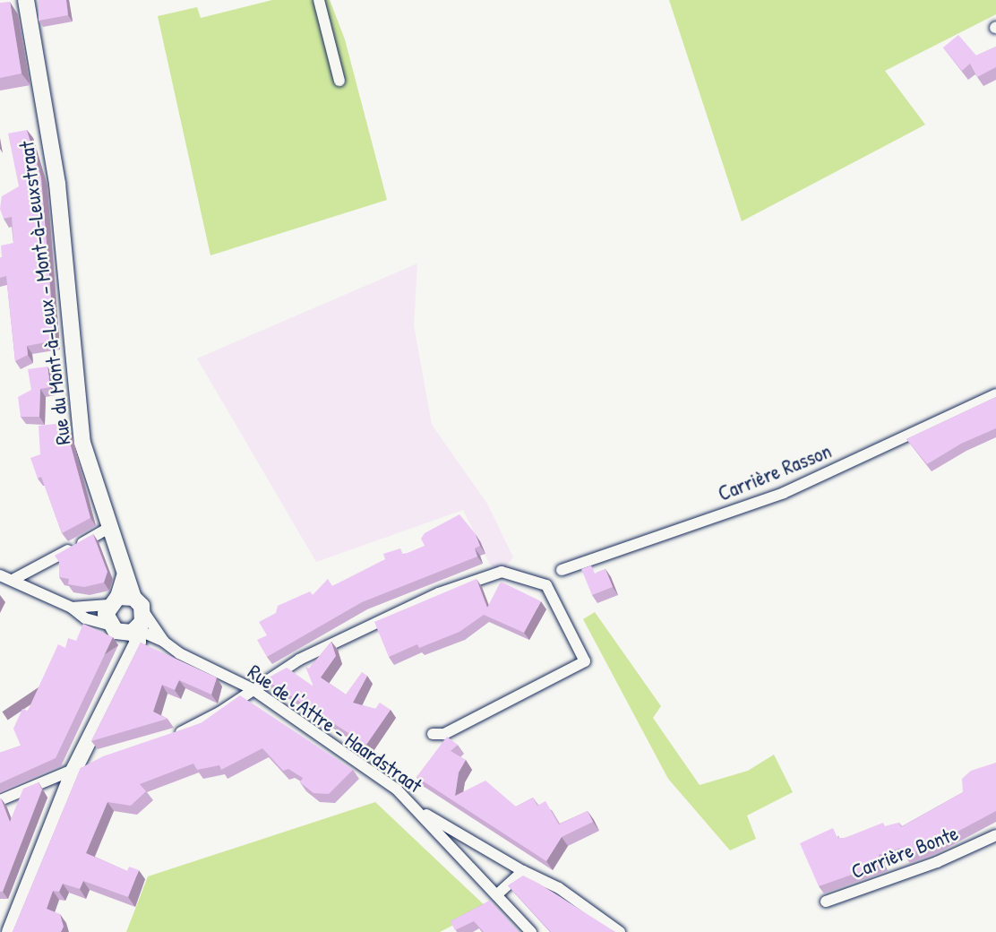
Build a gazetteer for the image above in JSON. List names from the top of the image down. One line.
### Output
{"streets":{"main road":["Rue du Mont-à-Leux - Mont-à-Leuxstraat"],"street":["Carrière Rasson","Rue de l'Attre - Haardstraat","Carrière Bonte"]},"crossings":[["Rue du Mont-à-Leux - Mont-à-Leuxstraat","Rue de l'Attre - Haardstraat"]]}
